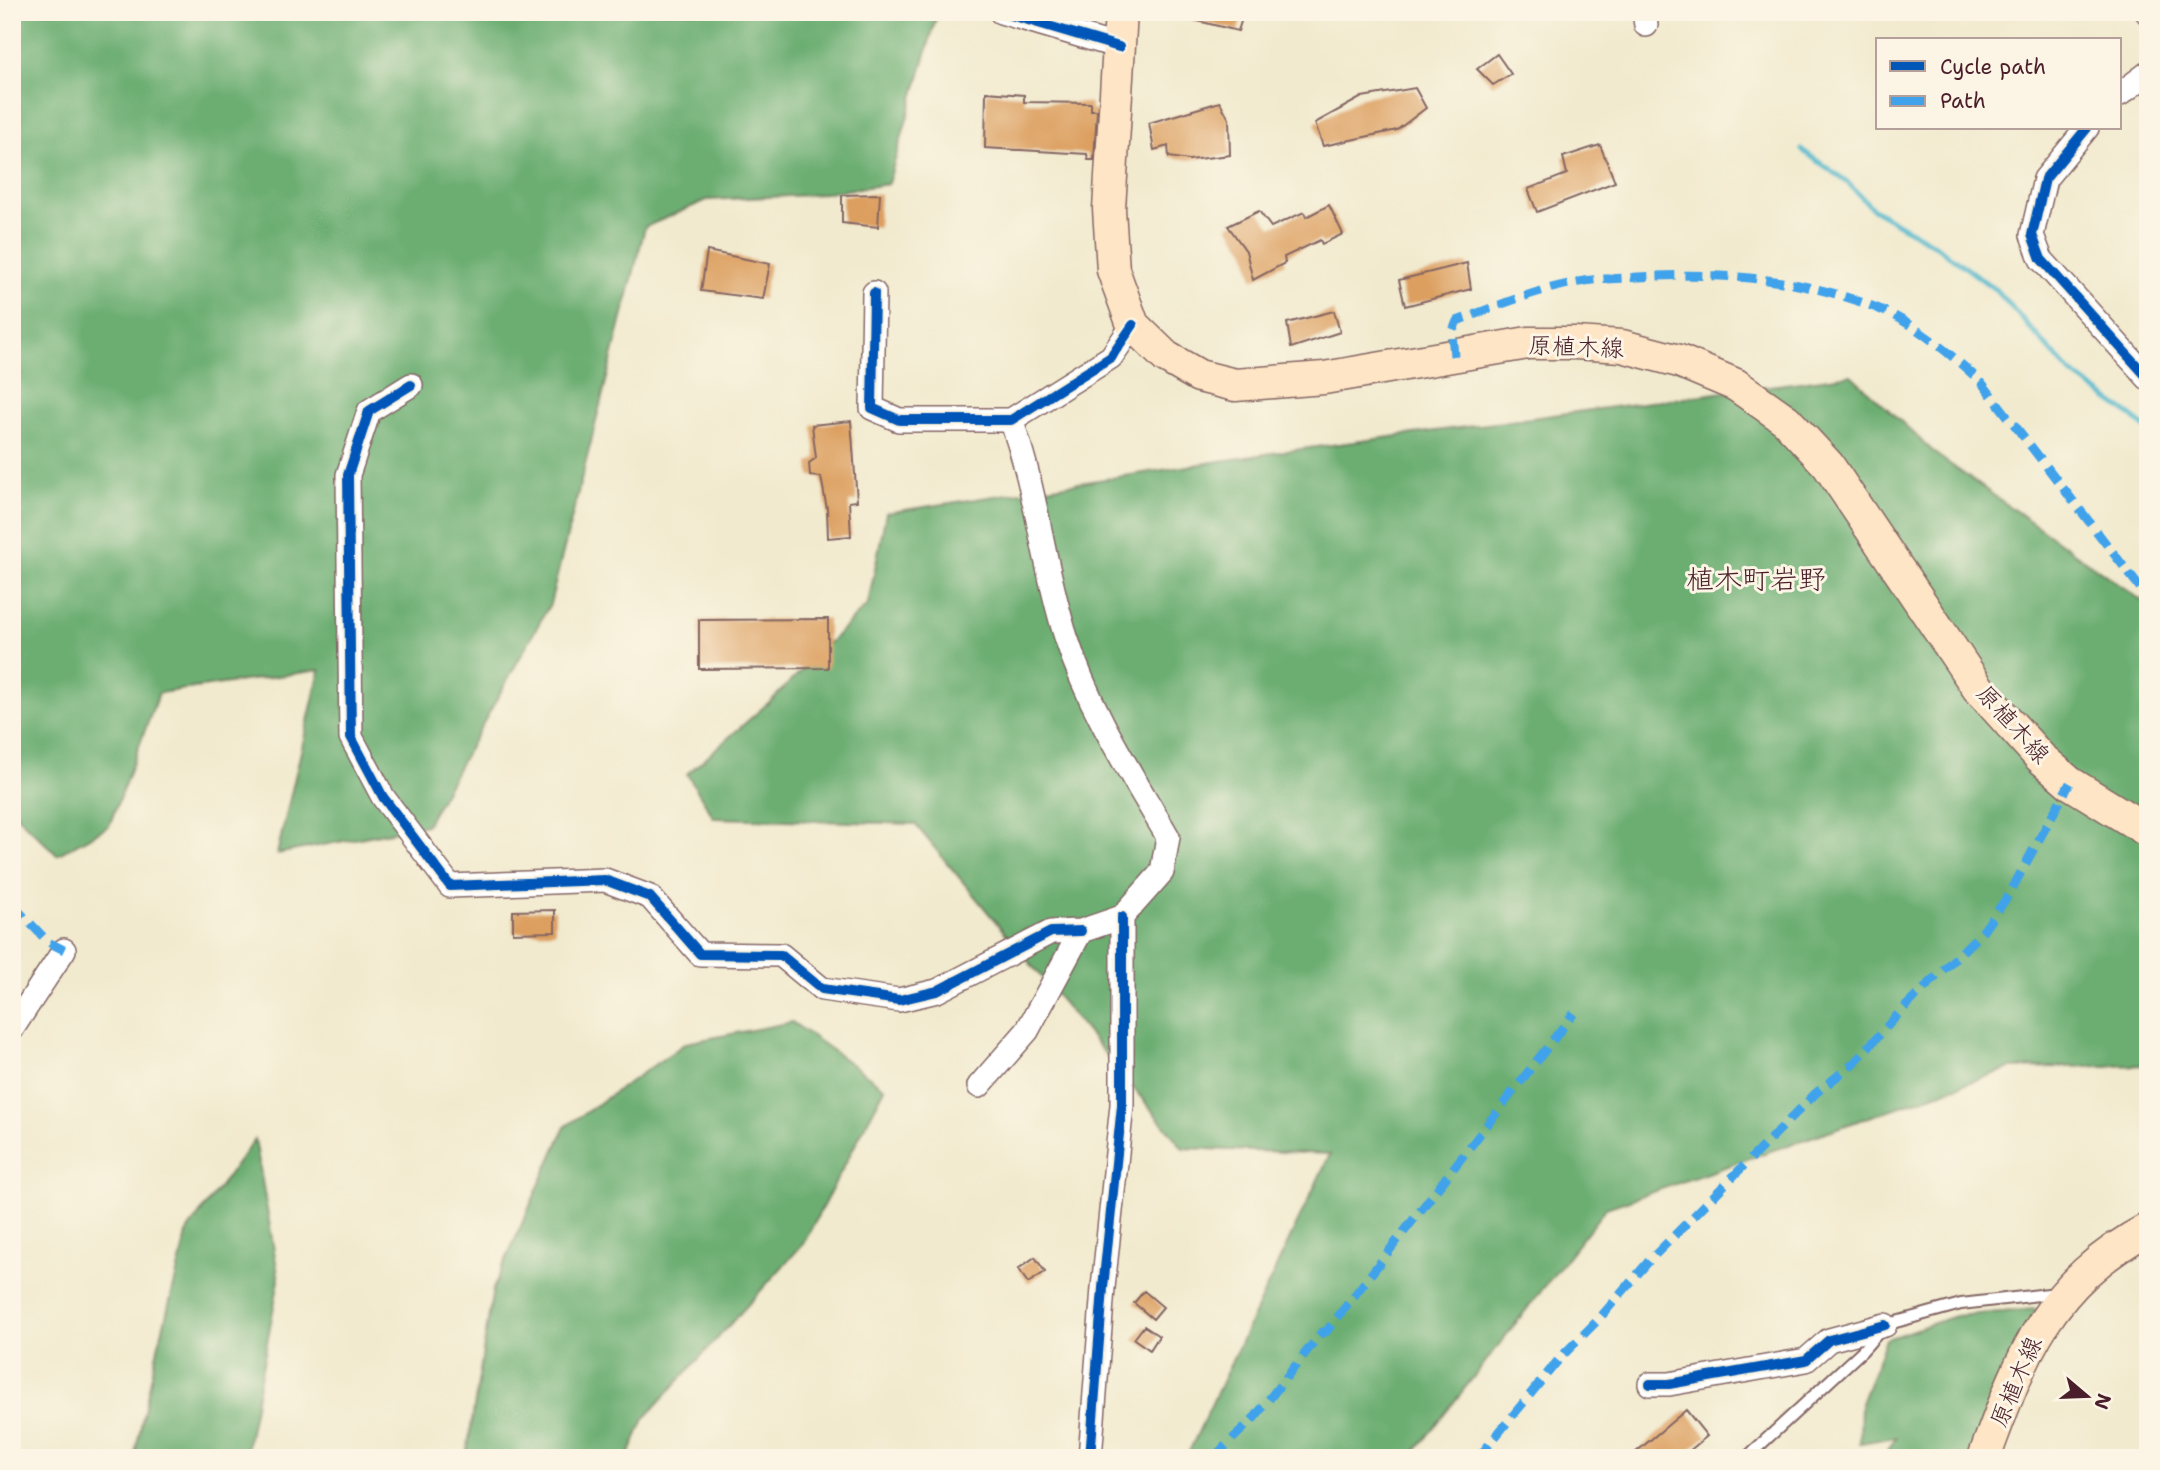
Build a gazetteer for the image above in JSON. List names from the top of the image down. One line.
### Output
{"streets":{"main road":["原植木線"]},"districts":["植木町岩野"],"legend":["Cycle path","Path"],"north":"right"}
